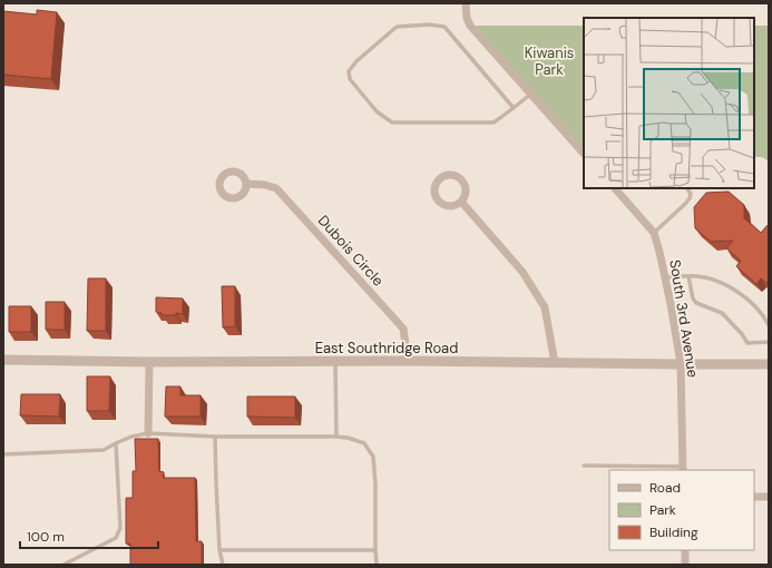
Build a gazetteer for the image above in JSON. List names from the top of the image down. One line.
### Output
{"streets":{"street":["Dubois Circle","South 3rd Avenue","East Southridge Road"]},"crossings":[["Dubois Circle","East Southridge Road"],["South 3rd Avenue","East Southridge Road"]],"parks":["Kiwanis Park"],"legend":["Road","Park","Building"],"scale_bar":"100 m"}
